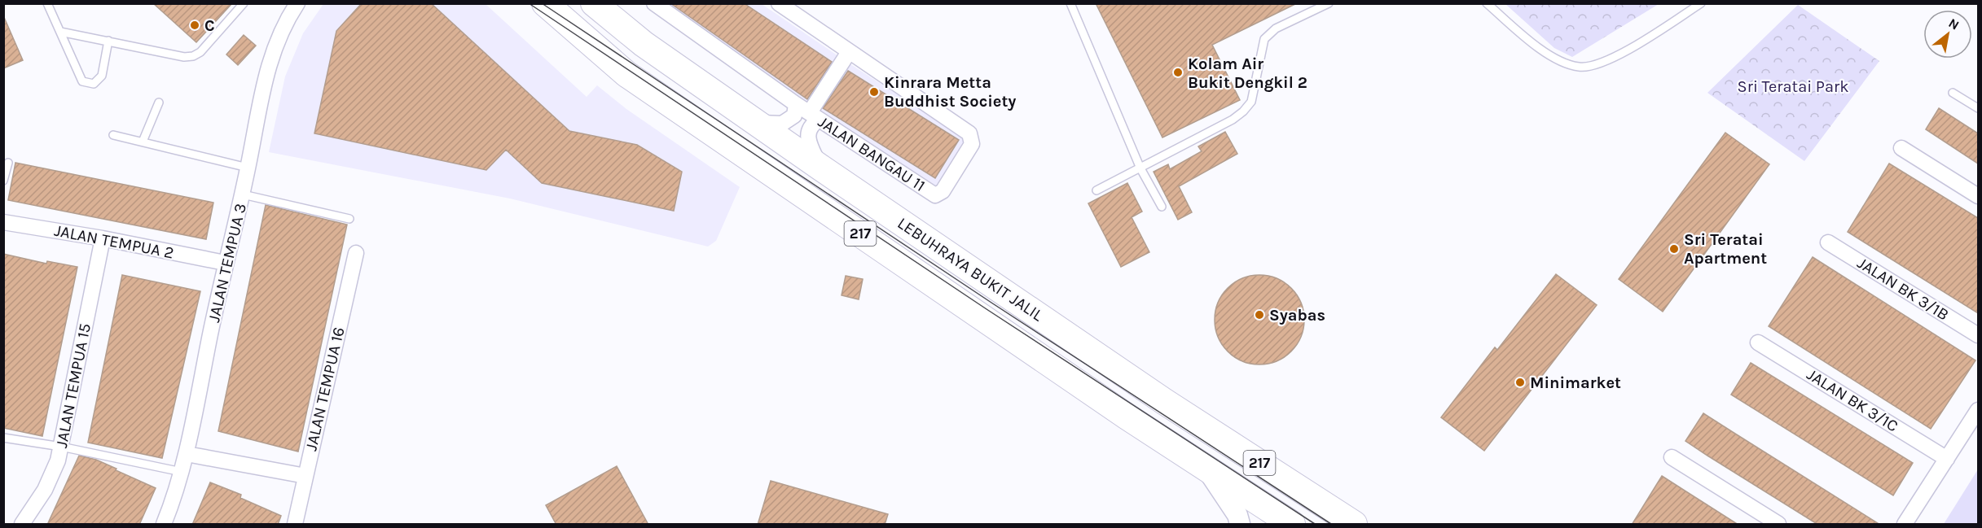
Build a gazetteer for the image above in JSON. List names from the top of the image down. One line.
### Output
{"streets":{"highway":["217","LEBUHRAYA BUKIT JALIL"],"street":["JALAN BANGAU 11","JALAN TEMPUA 2","JALAN TEMPUA 3","JALAN BK 3/1B","JALAN TEMPUA 15","JALAN TEMPUA 16","JALAN BK 3/1C"]},"crossings":[["JALAN TEMPUA 2","JALAN TEMPUA 3"],["JALAN TEMPUA 2","JALAN TEMPUA 15"]],"parks":["Sri Teratai Park"],"places":["C","Kolam Air Bukit Dengkil 2","Kinrara Metta Buddhist Society","Sri Teratai Apartment","Syabas","Minimarket"],"north":"top right"}
